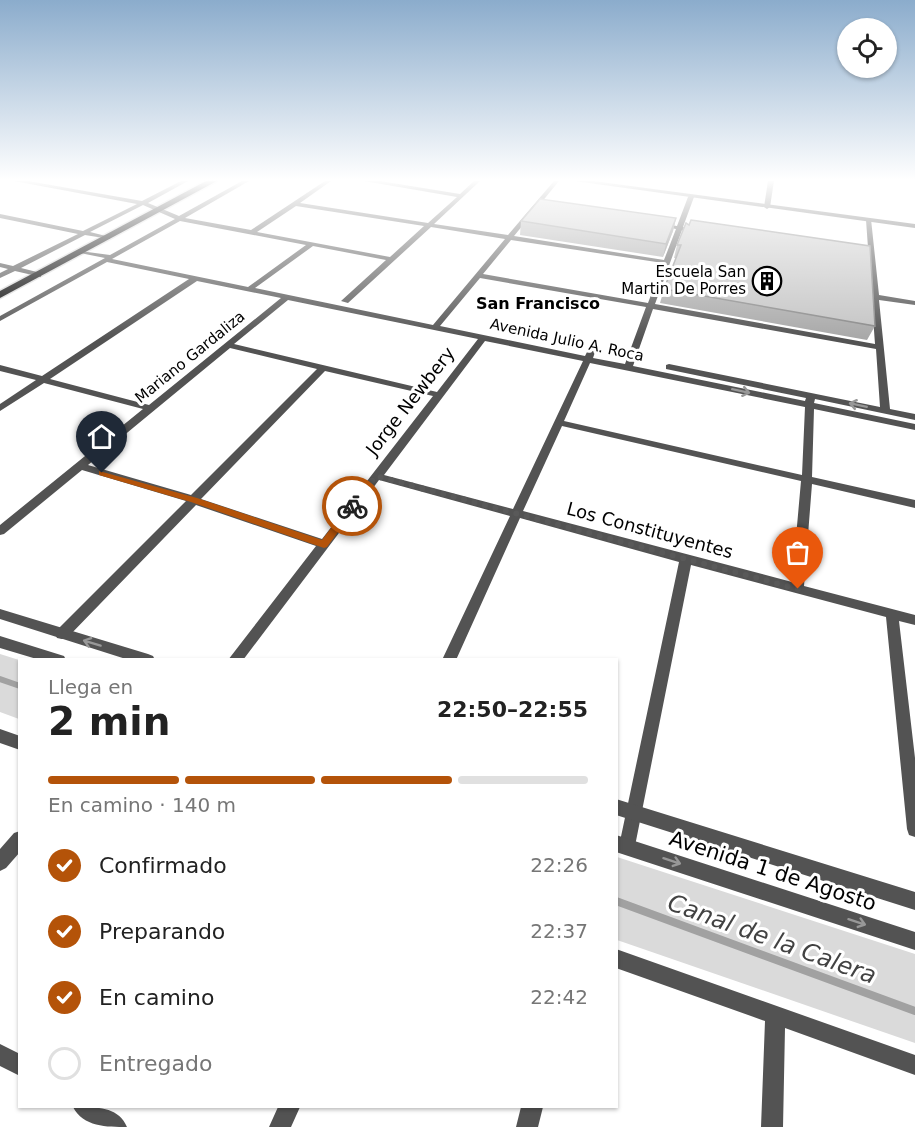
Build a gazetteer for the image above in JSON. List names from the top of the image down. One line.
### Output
{"streets":{"street":["Avenida Julio A. Roca","Mariano Gardaliza","Jorge Newbery","Los Constituyentes","Avenida 1 de Agosto"]},"crossings":[["Avenida Julio A. Roca","Mariano Gardaliza"],["Avenida Julio A. Roca","Jorge Newbery"],["Jorge Newbery","Los Constituyentes"]],"districts":["San Francisco"],"water":["Canal de la Calera"],"places":{"building":["Escuela San Martin De Porres"]},"page":{"heading":["2 min","Llega en","22:50–22:55"],"bar":"En camino · 140 m","list":[["Confirmado","22:26"],["Preparando","22:37"],["En camino","22:42"],"Entregado"]}}
